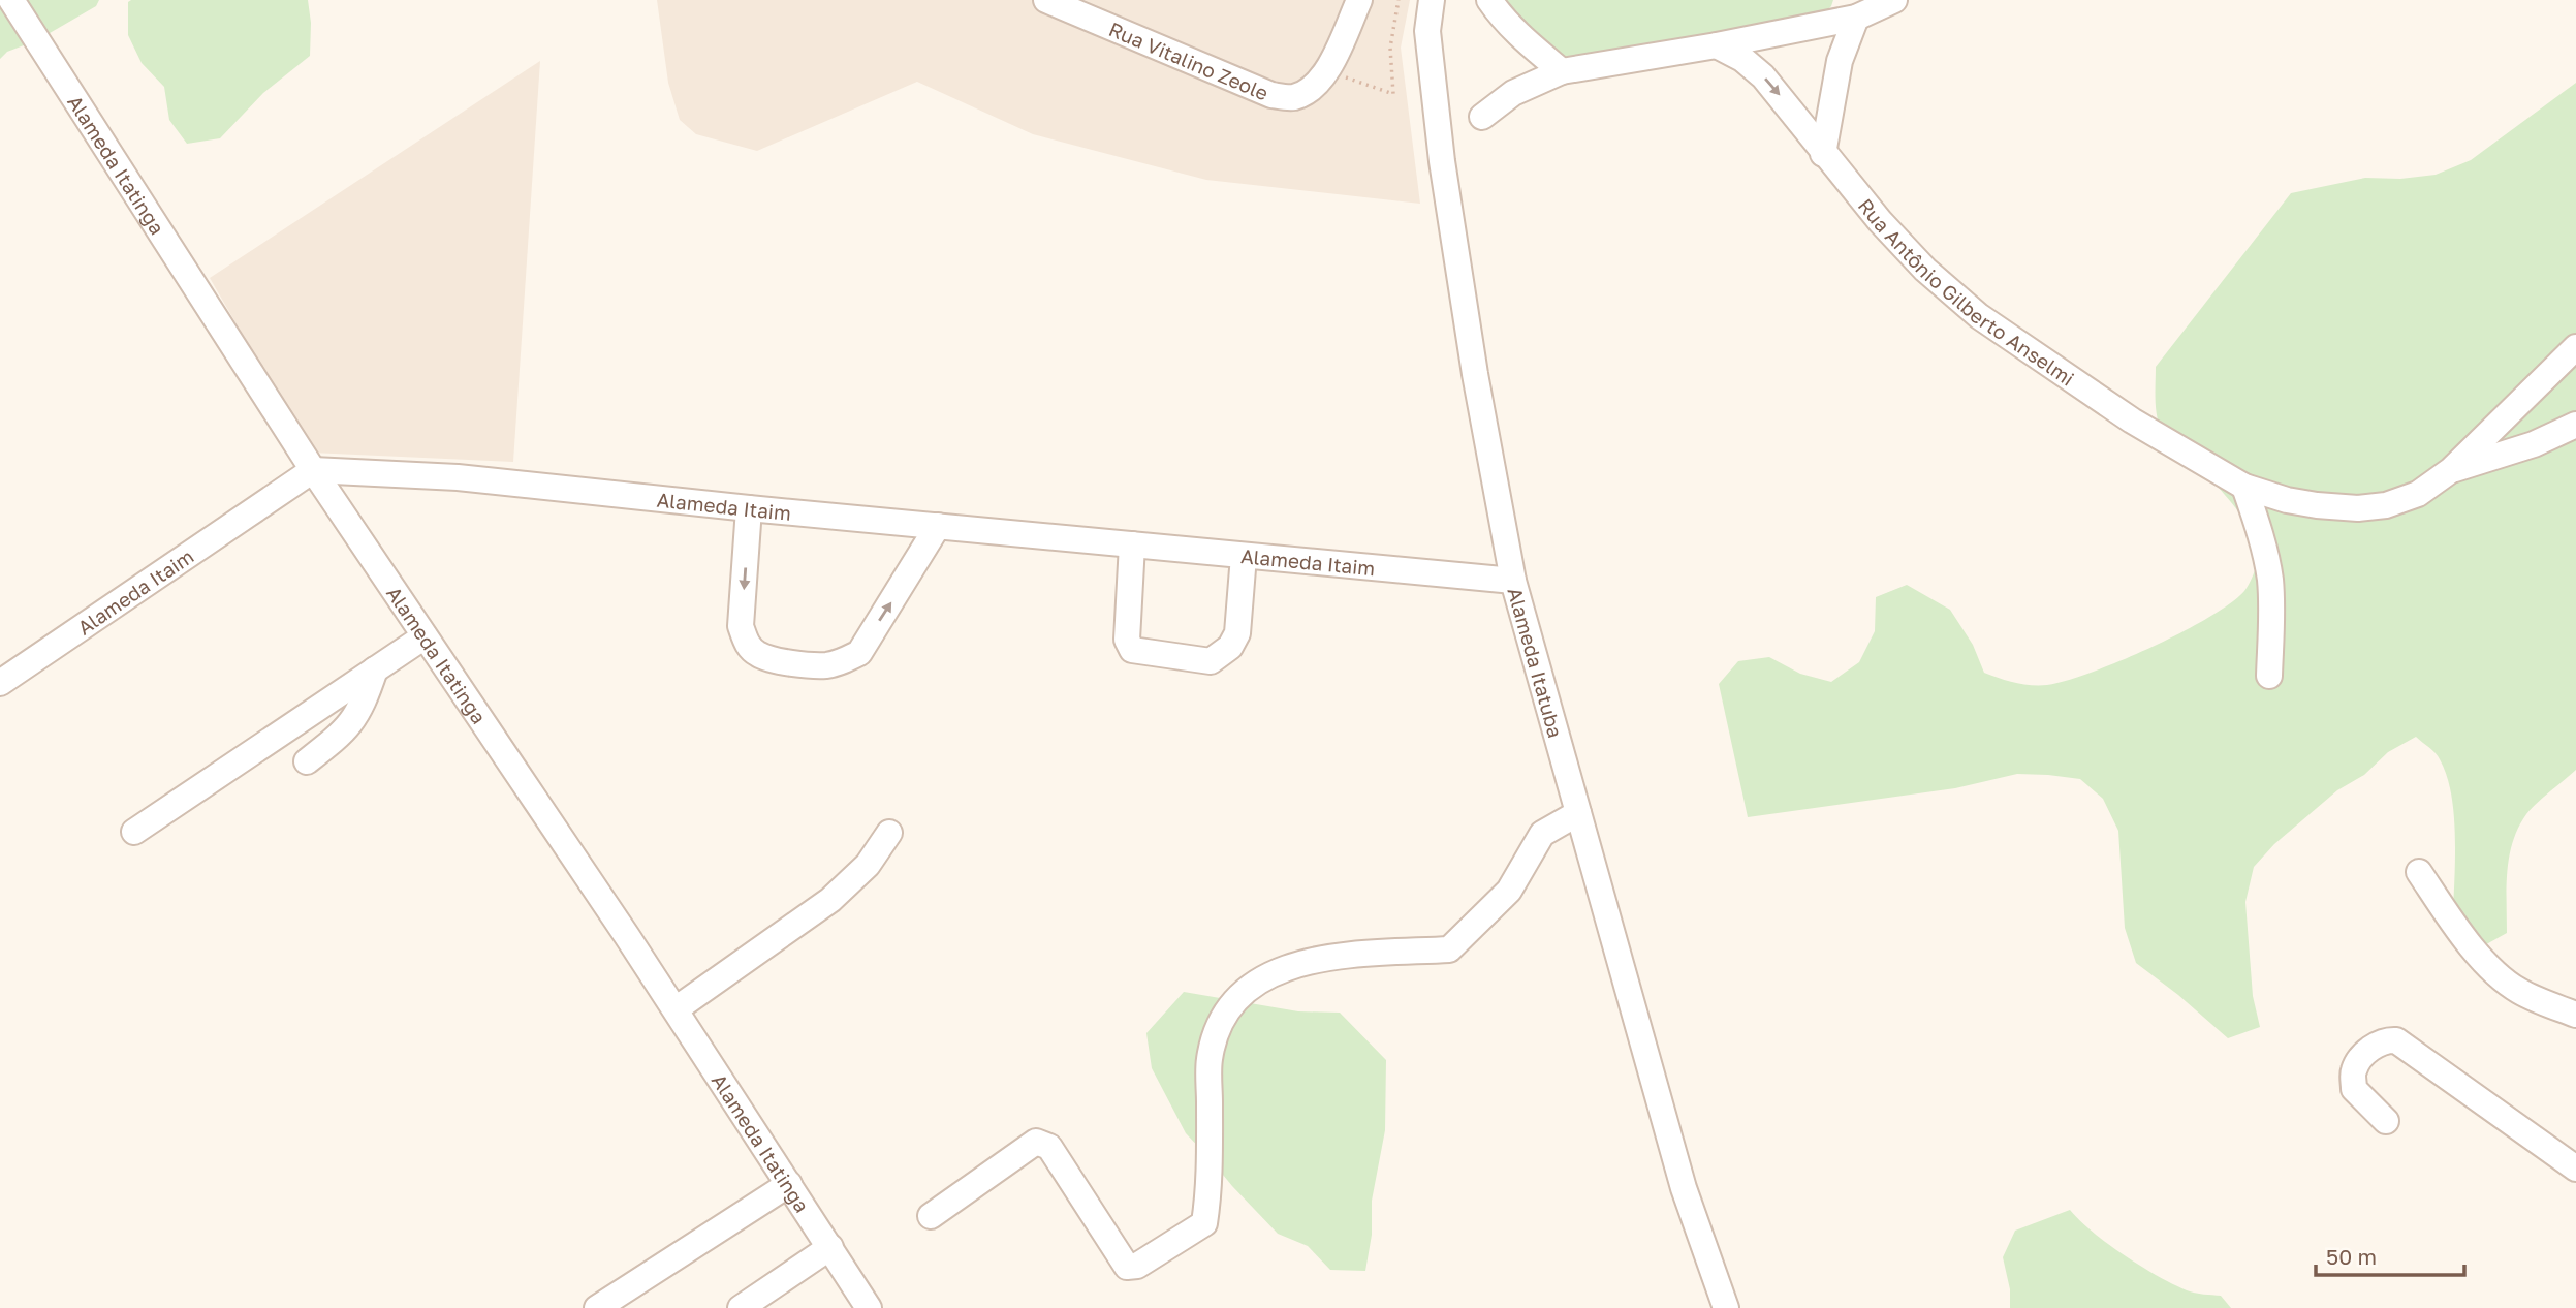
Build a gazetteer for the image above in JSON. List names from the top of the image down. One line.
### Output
{"streets":{"street":["Rua Vitalino Zeole","Alameda Itatinga","Rua Antônio Gilberto Anselmi","Alameda Itaim","Alameda Itatuba"]},"crossings":[["Alameda Itatinga","Alameda Itaim"],["Alameda Itaim","Alameda Itatuba"]],"scale_bar":"50 m"}
